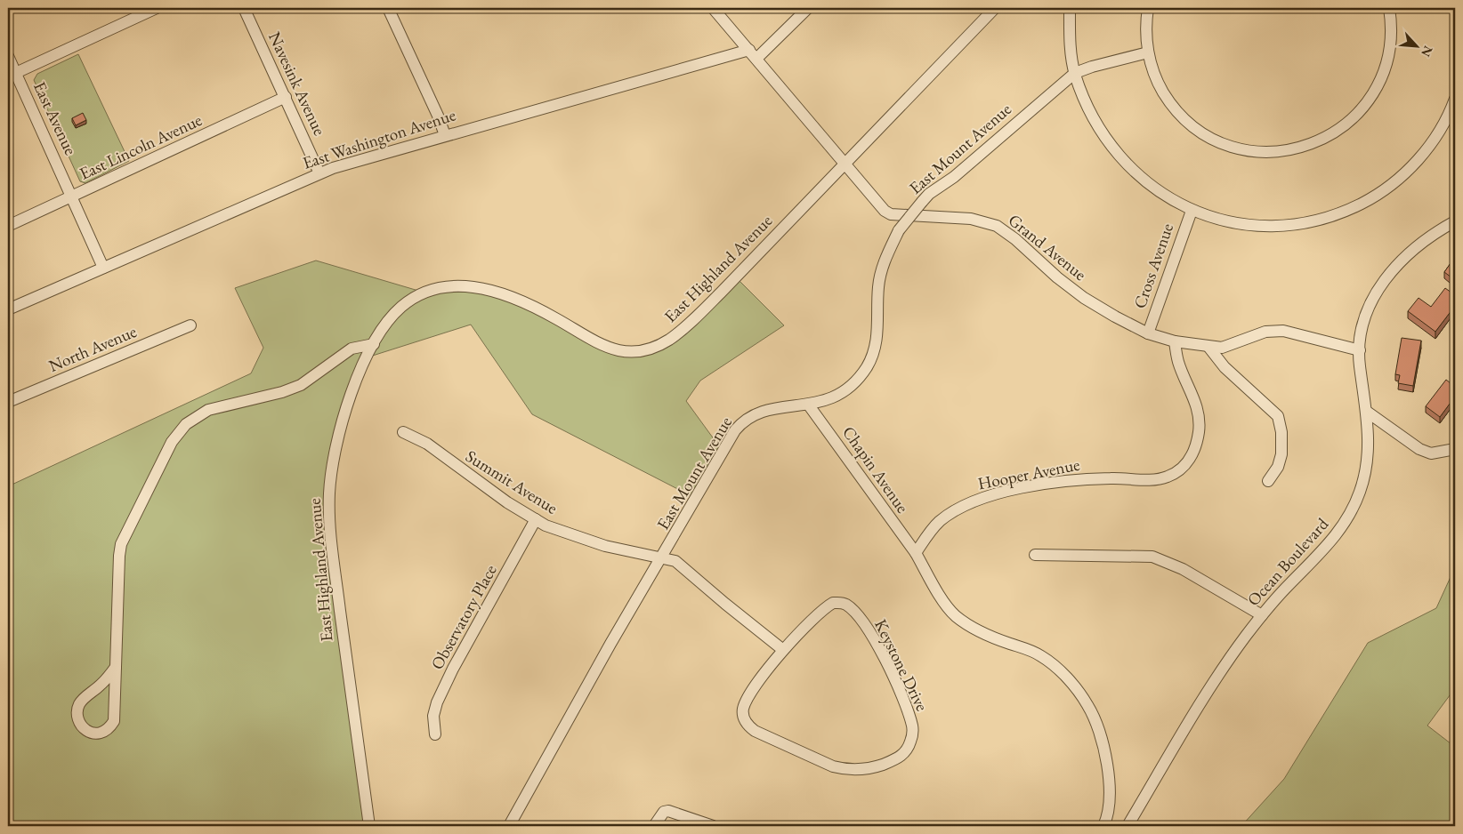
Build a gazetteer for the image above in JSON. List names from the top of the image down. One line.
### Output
{"streets":{"street":["Navesink Avenue","East Avenue","East Washington Avenue","East Lincoln Avenue","East Mount Avenue","Grand Avenue","Cross Avenue","East Highland Avenue","North Avenue","Chapin Avenue","Hooper Avenue","Summit Avenue","Ocean Boulevard","Observatory Place","Keystone Drive"]},"crossings":[["Navesink Avenue","East Washington Avenue"],["Navesink Avenue","East Lincoln Avenue"],["East Avenue","East Washington Avenue"],["East Avenue","East Lincoln Avenue"],["East Washington Avenue","Grand Avenue"],["East Mount Avenue","Chapin Avenue"],["East Mount Avenue","Summit Avenue"],["Grand Avenue","Cross Avenue"],["Grand Avenue","East Highland Avenue"],["Grand Avenue","Hooper Avenue"],["Grand Avenue","Ocean Boulevard"],["Chapin Avenue","Hooper Avenue"],["Summit Avenue","Observatory Place"]],"north":"bottom right"}
